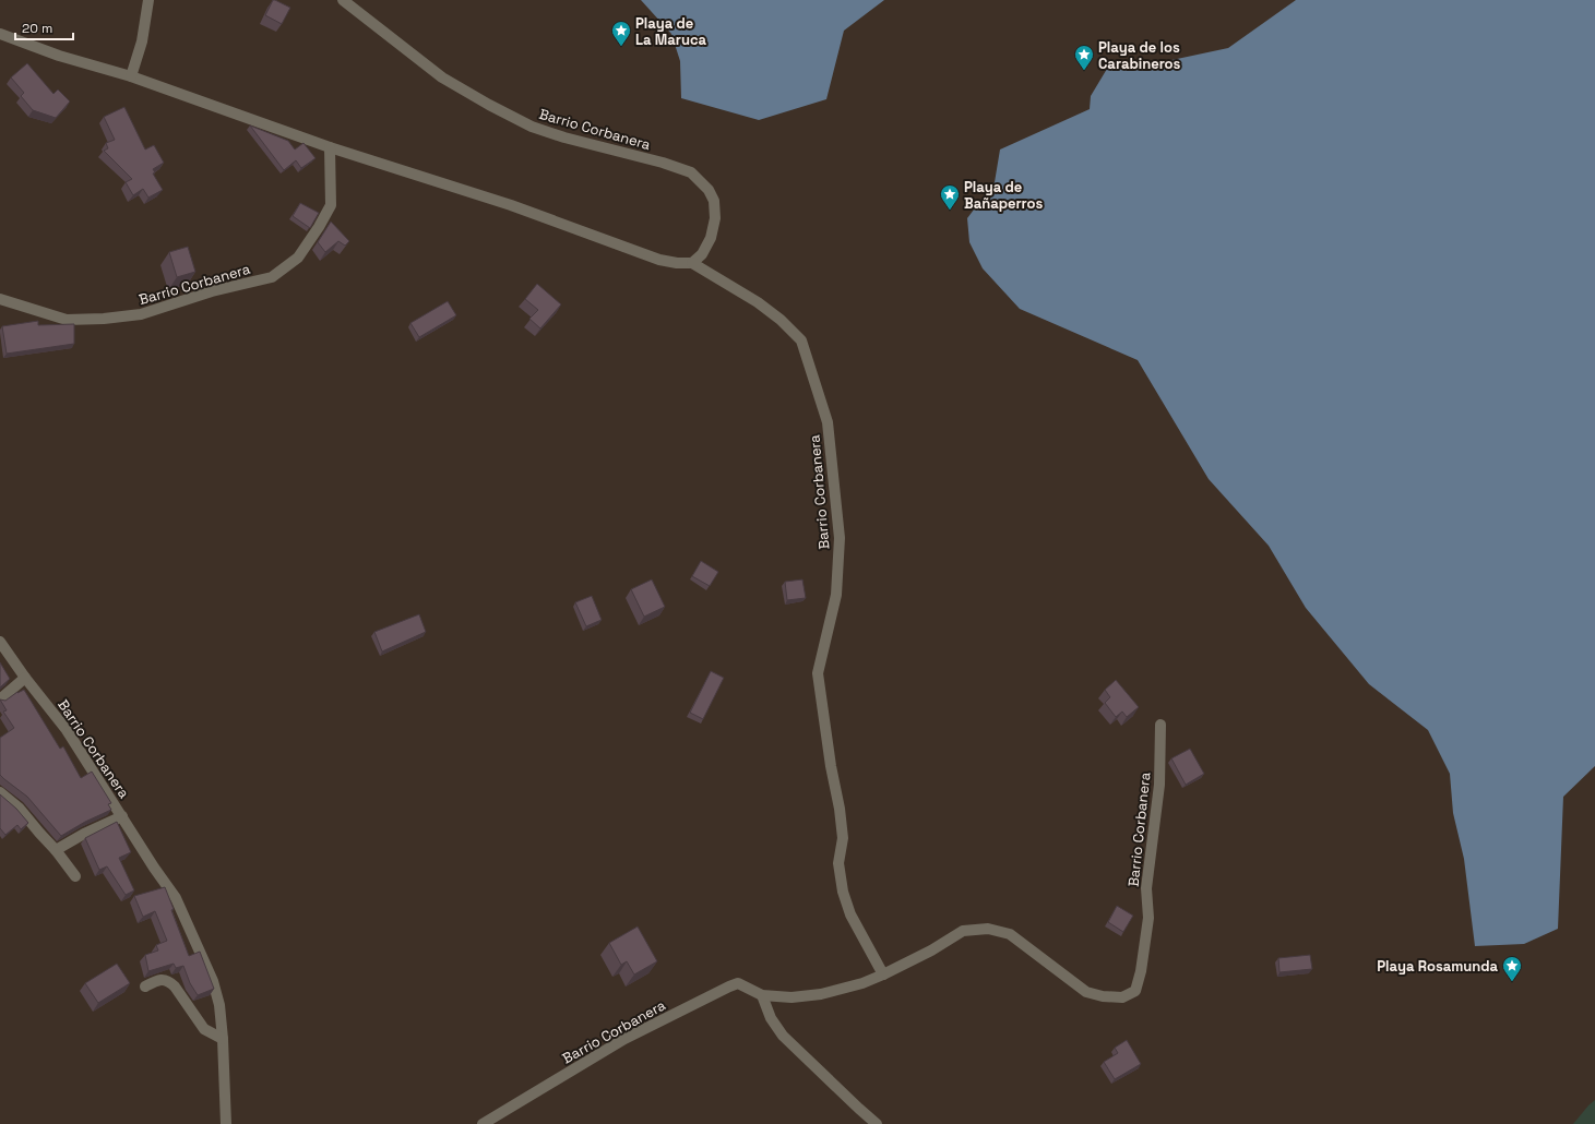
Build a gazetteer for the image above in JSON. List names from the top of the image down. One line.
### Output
{"streets":{"street":["Barrio Corbanera"]},"places":{"place":["Playa de La Maruca","Playa de los Carabineros","Playa de Bañaperros","Playa Rosamunda"]},"scale_bar":"20 m"}
